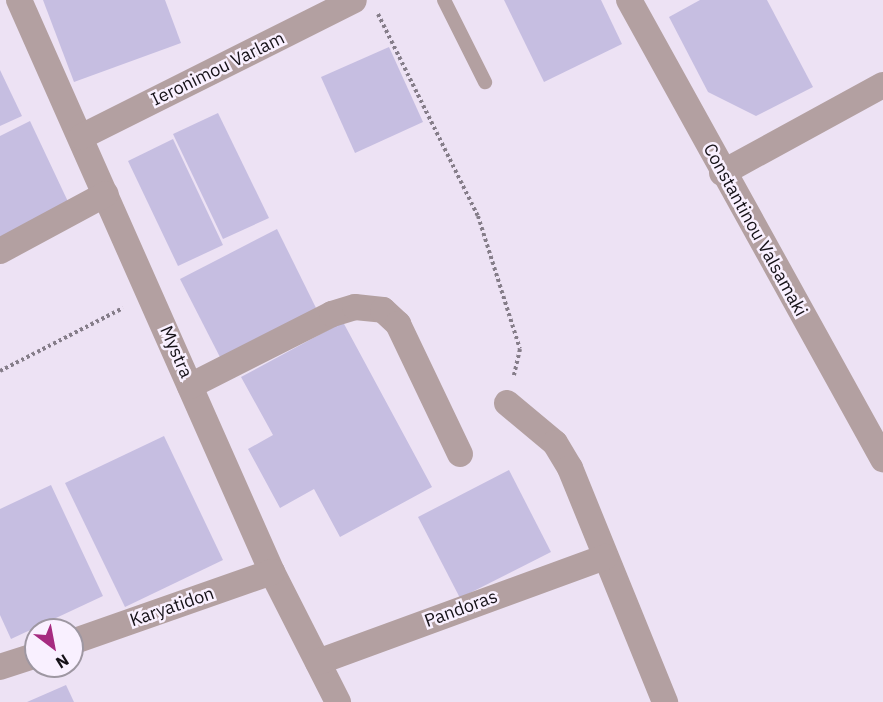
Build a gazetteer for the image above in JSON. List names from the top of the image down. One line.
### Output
{"streets":{"street":["Ieronimou Varlam","Constantinou Valsamaki","Mystra","Karyatidon","Pandoras"]},"crossings":[["Ieronimou Varlam","Mystra"],["Mystra","Karyatidon"],["Mystra","Pandoras"]],"north":"bottom right"}
